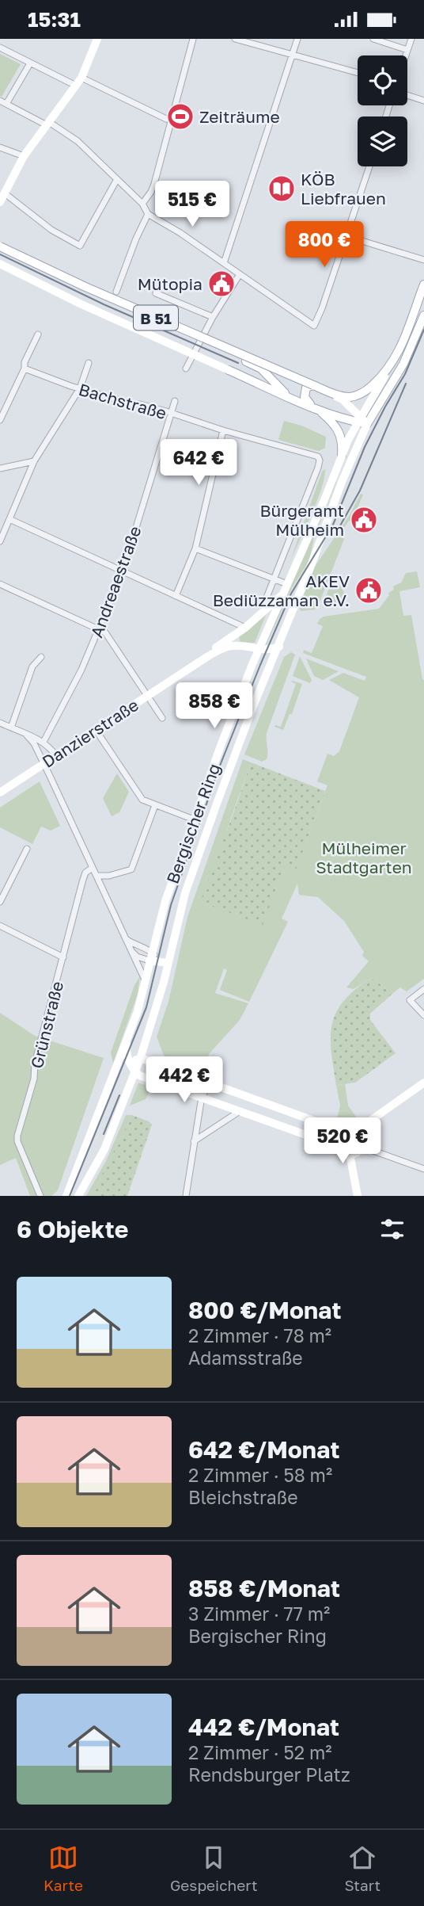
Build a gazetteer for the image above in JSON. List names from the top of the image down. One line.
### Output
{"streets":{"main road":["B 51","Danzierstraße","Bergischer Ring"],"street":["Bachstraße","Andreaestraße","Grünstraße"]},"crossings":[["B 51","Bergischer Ring"],["Bachstraße","Andreaestraße"],["Danzierstraße","Bergischer Ring"]],"parks":["Mülheimer Stadtgarten"],"places":{"sports":["Zeiträume"],"library":["KÖB Liebfrauen"],"public building":["Mütopia","Bürgeramt Mülheim","AKEV Bediüzzaman e.V."]},"page":{"status":"15:31","price":["515 €","800 €","642 €","858 €","442 €","520 €"],"heading":"6 Objekte","list":[{"name":"800 €/Monat","note":"2 Zimmer · 78 m² · Adamsstraße"},{"name":"642 €/Monat","note":"2 Zimmer · 58 m² · Bleichstraße"},{"name":"858 €/Monat","note":"3 Zimmer · 77 m² · Bergischer Ring"},{"name":"442 €/Monat","note":"2 Zimmer · 52 m² · Rendsburger Platz"}],"tabs":["Karte","Gespeichert","Start"]}}
